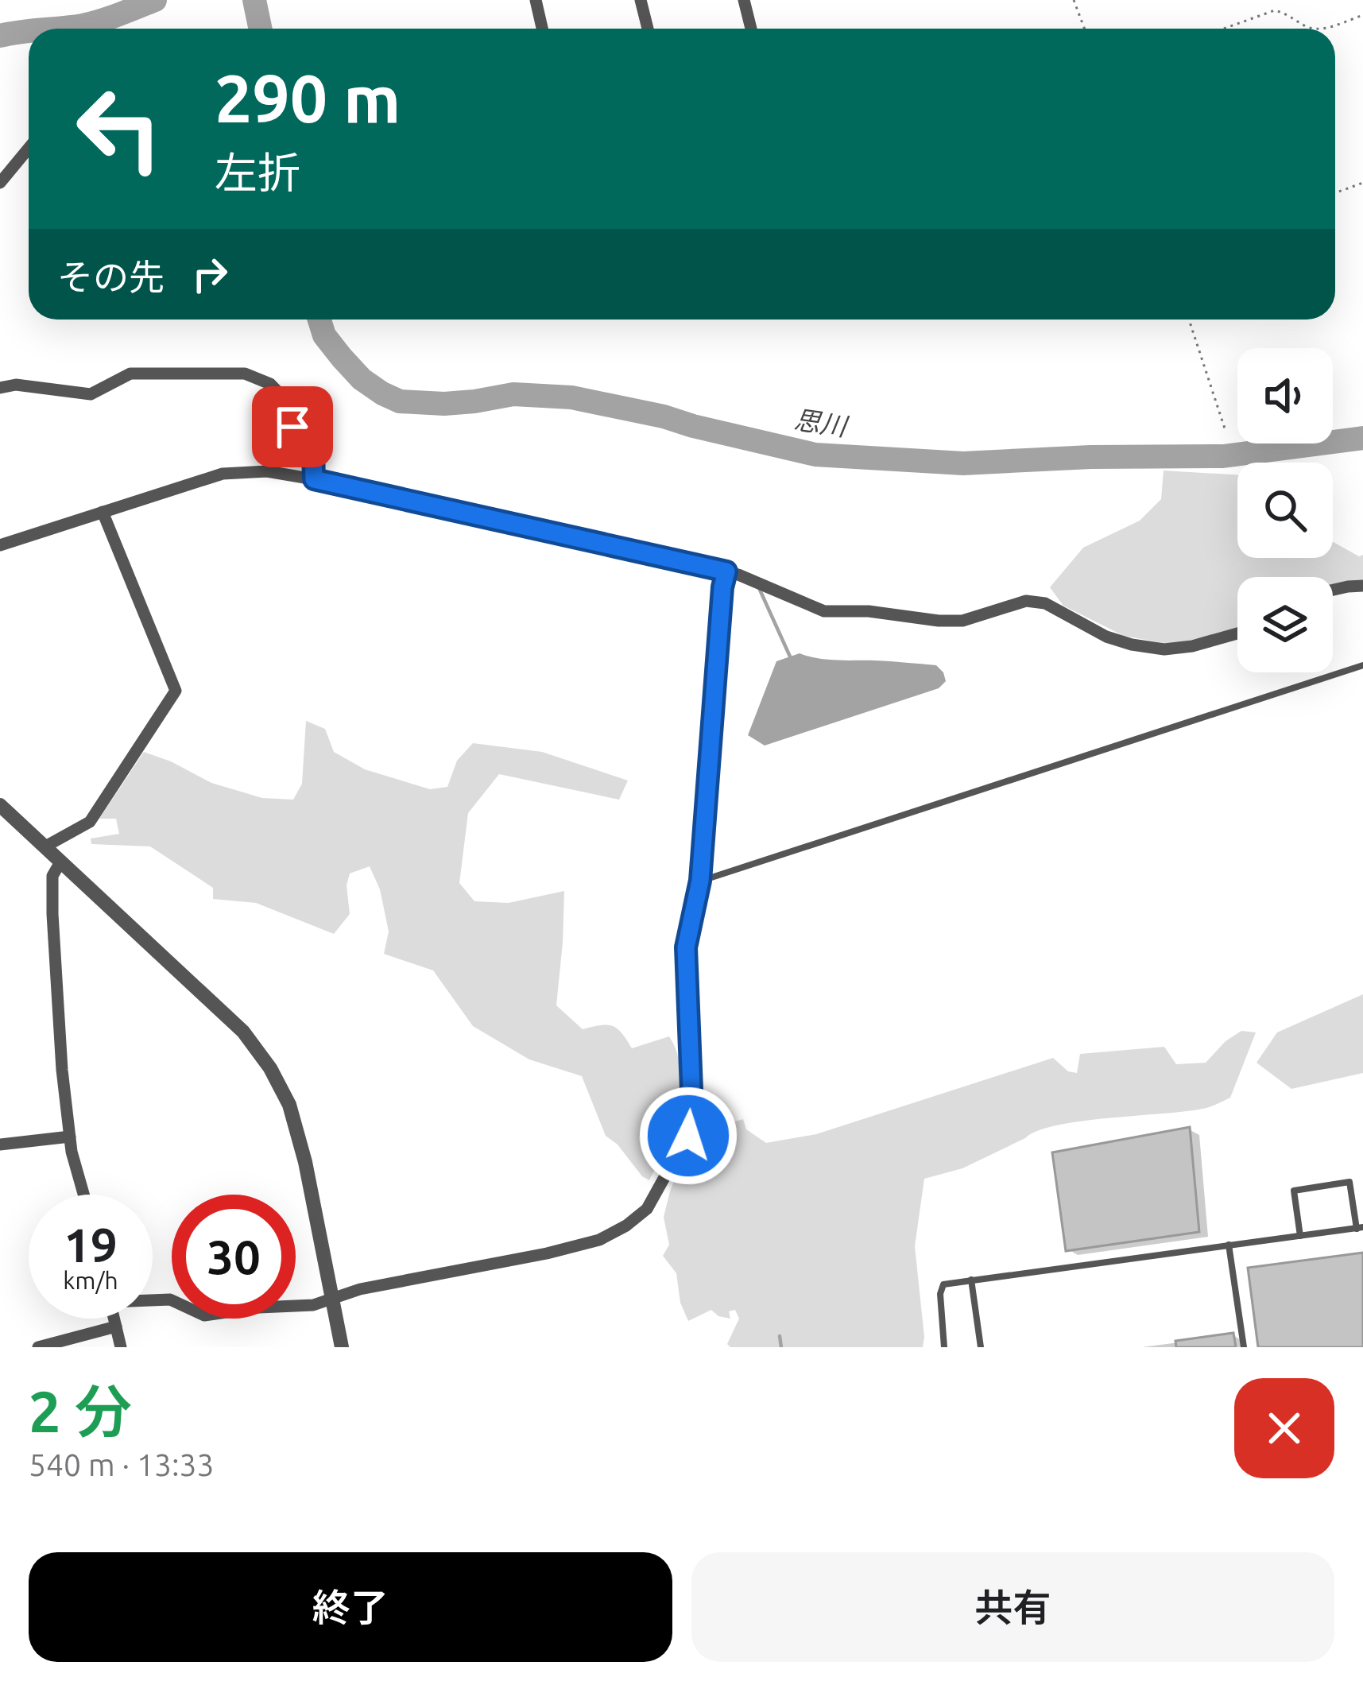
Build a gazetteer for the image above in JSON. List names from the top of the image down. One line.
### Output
{"water":["思川"],"page":{"turn":["290 m","左折"],"then":"その先","speed":"19 km/h","limit":"30","heading":["2 分","540 m · 13:33"],"buttons":["終了","共有"]}}
